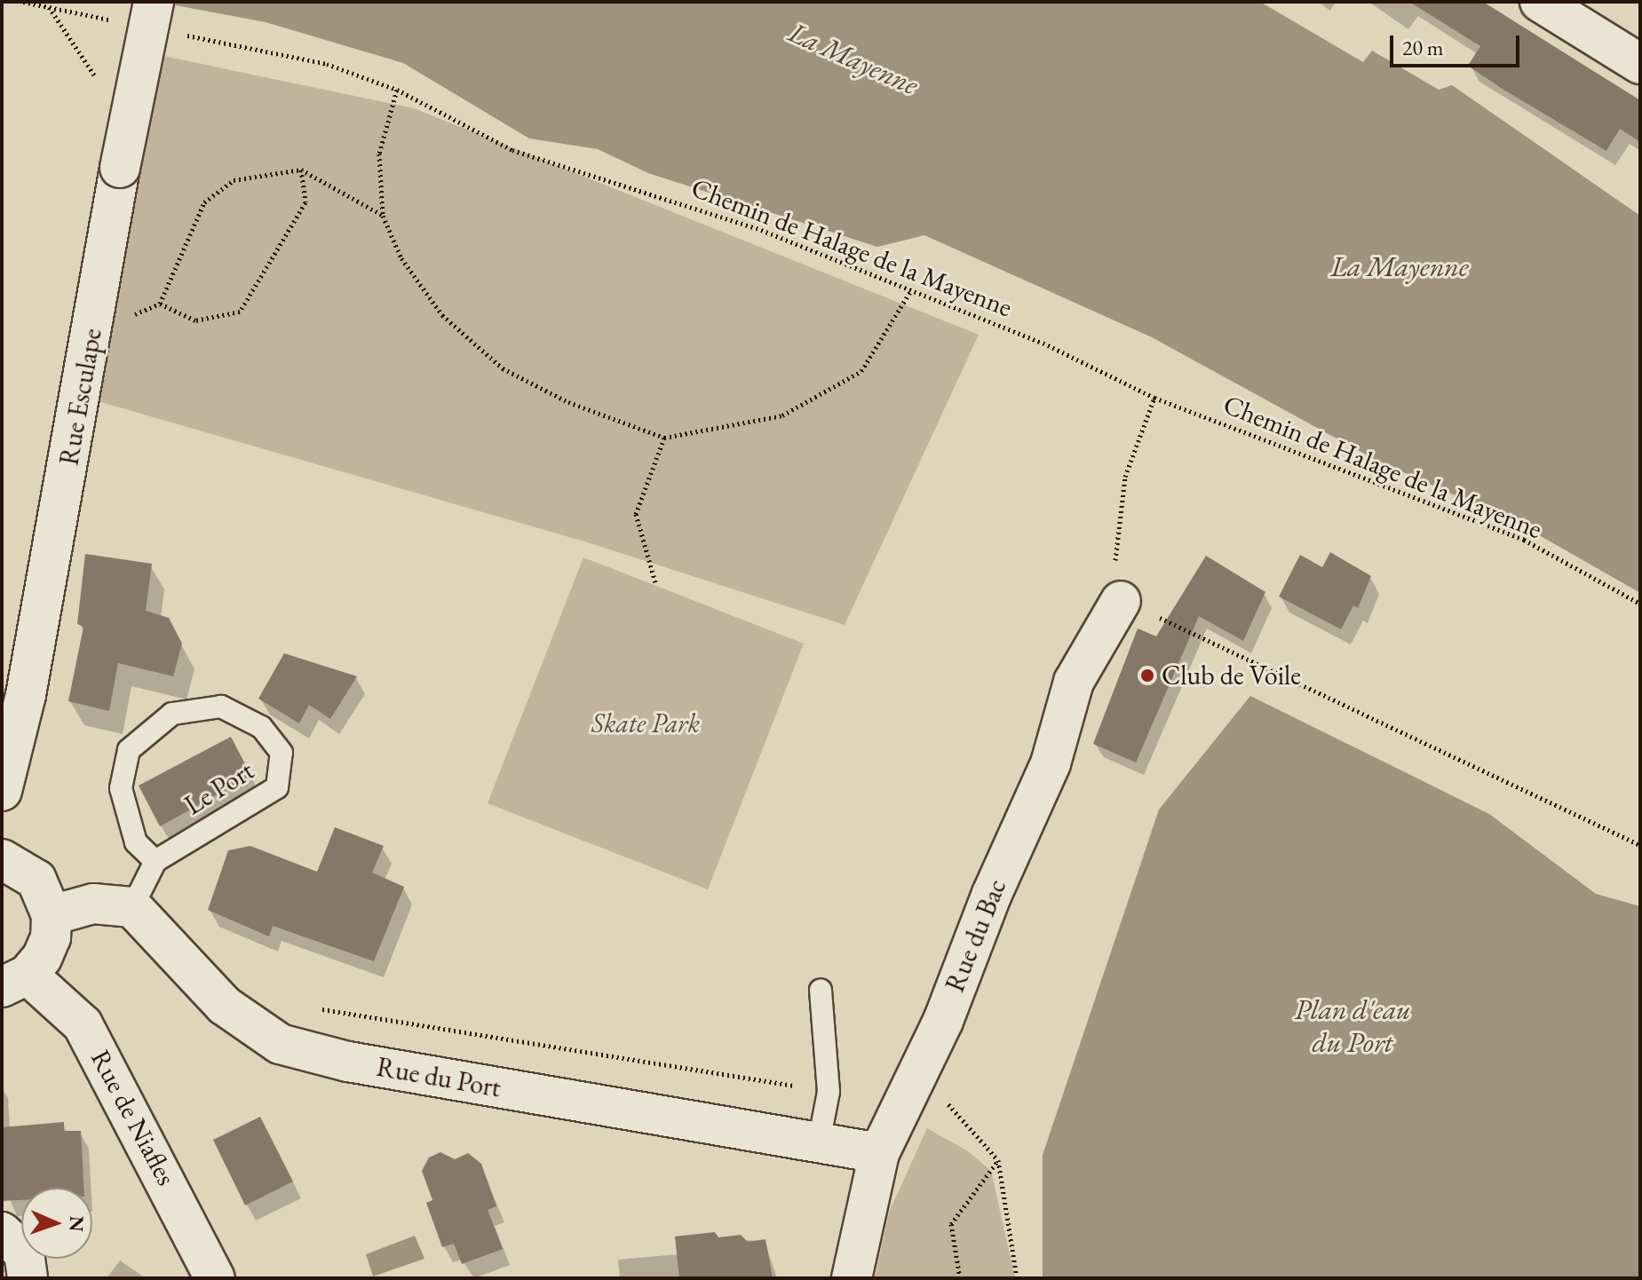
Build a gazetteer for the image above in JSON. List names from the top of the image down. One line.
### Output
{"streets":{"street":["Rue Esculape","Rue du Bac","Rue du Port","Rue de Niafles"],"lane":["Le Port"],"path":["Chemin de Halage de la Mayenne"]},"crossings":[["Rue du Bac","Rue du Port"]],"water":["La Mayenne","Plan d'eau du Port"],"parks":["Skate Park"],"places":["Club de Voile"],"scale_bar":"20 m","north":"right"}
